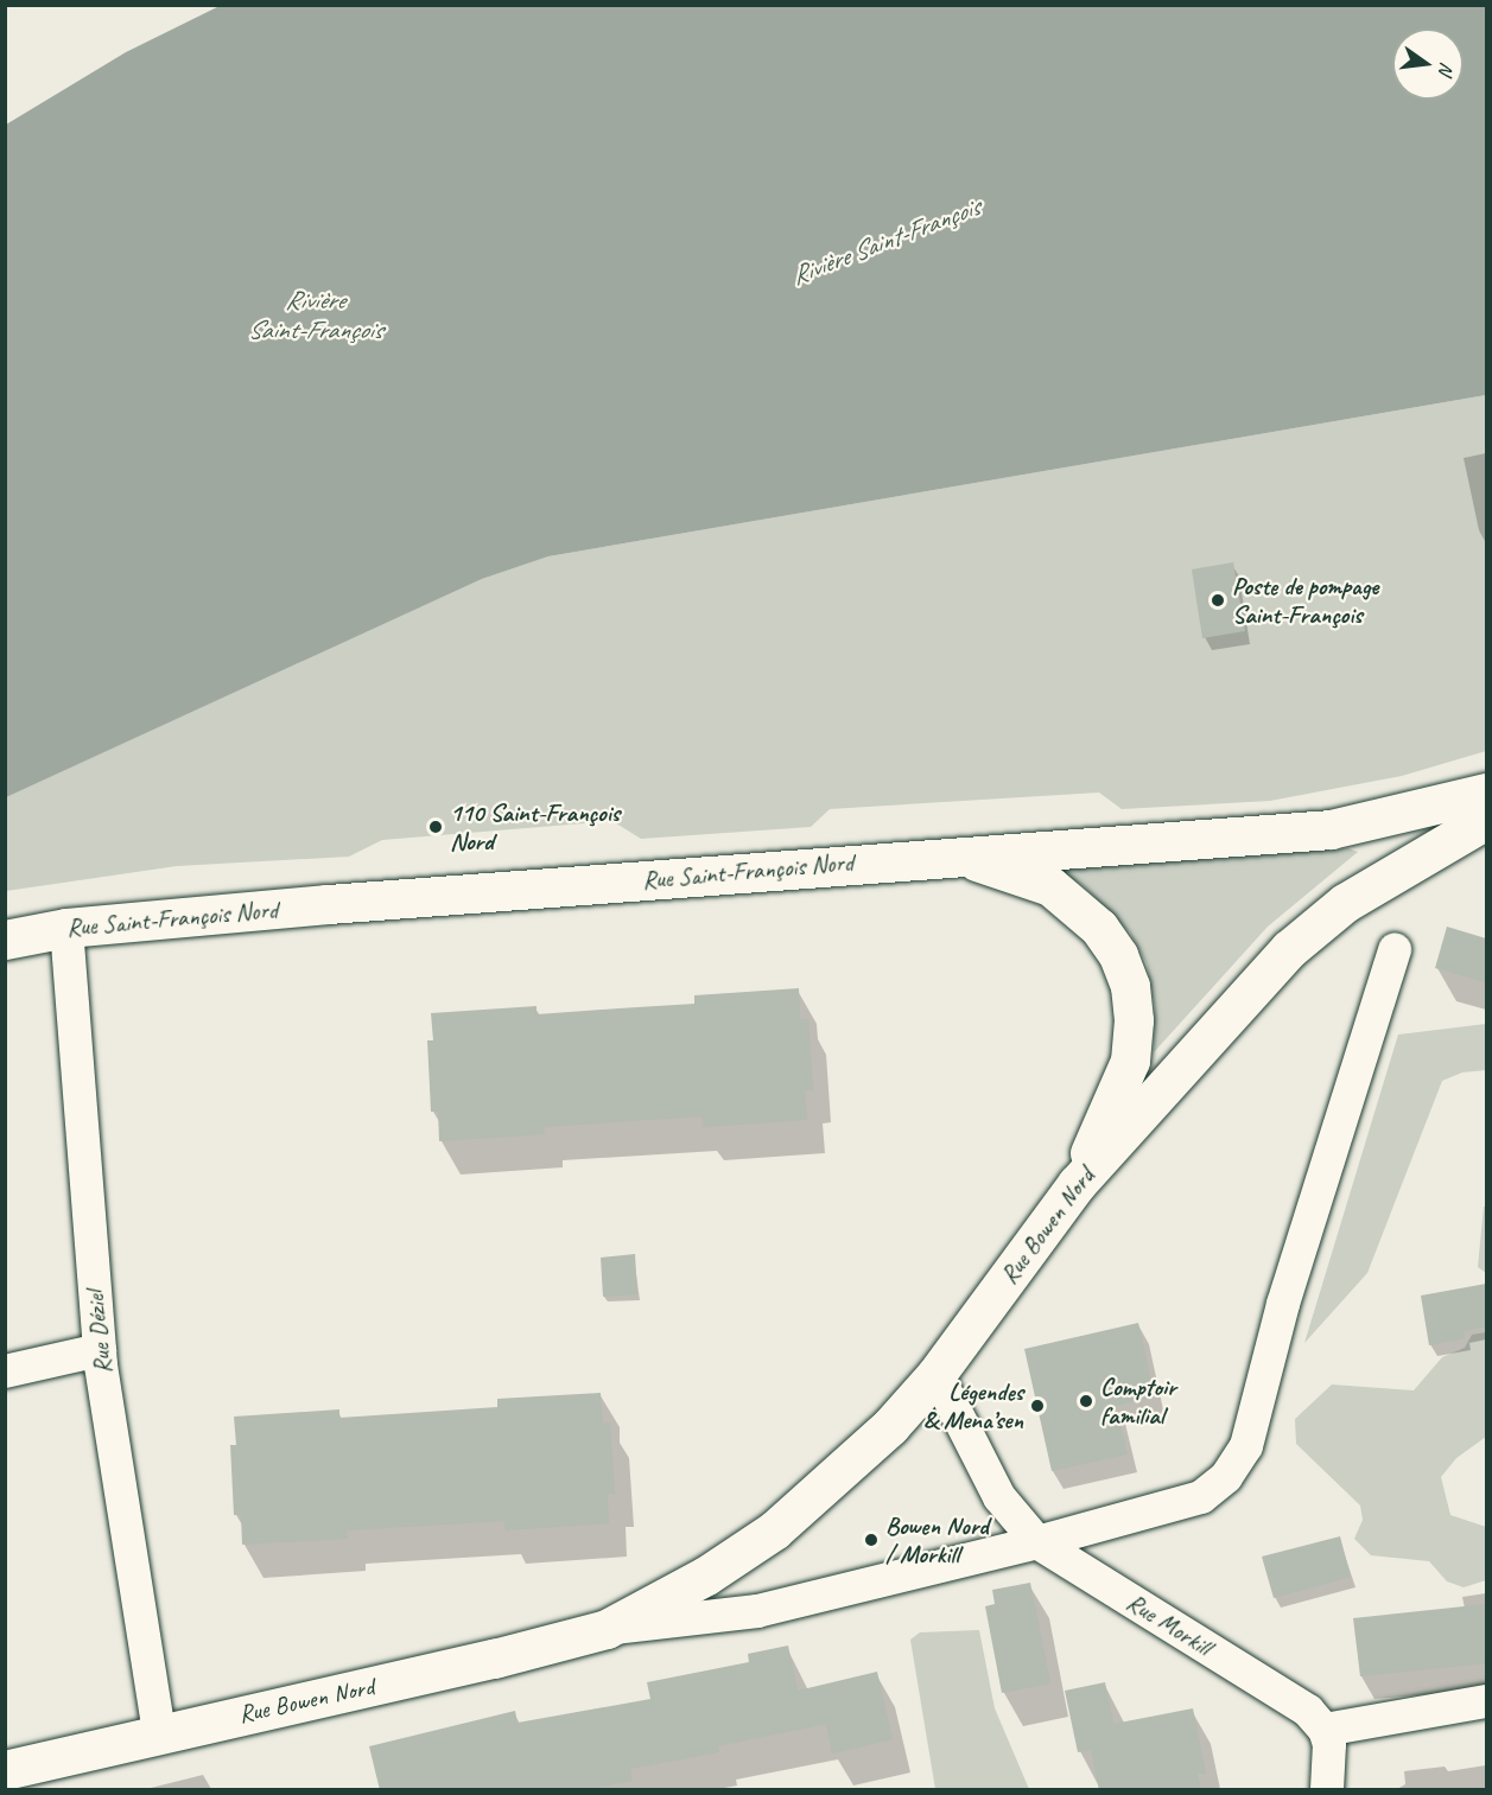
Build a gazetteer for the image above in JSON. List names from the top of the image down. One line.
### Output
{"streets":{"street":["Rue Saint-François Nord","Rue Bowen Nord","Rue Déziel","Rue Morkill"]},"crossings":[["Rue Saint-François Nord","Rue Déziel"],["Rue Bowen Nord","Rue Déziel"],["Rue Bowen Nord","Rue Morkill"]],"water":["Rivière Saint-François"],"places":["Poste de pompage Saint-François","110 Saint-François Nord","Comptoir familial","Légendes & Mena’sen","Bowen Nord / Morkill"],"north":"right"}
